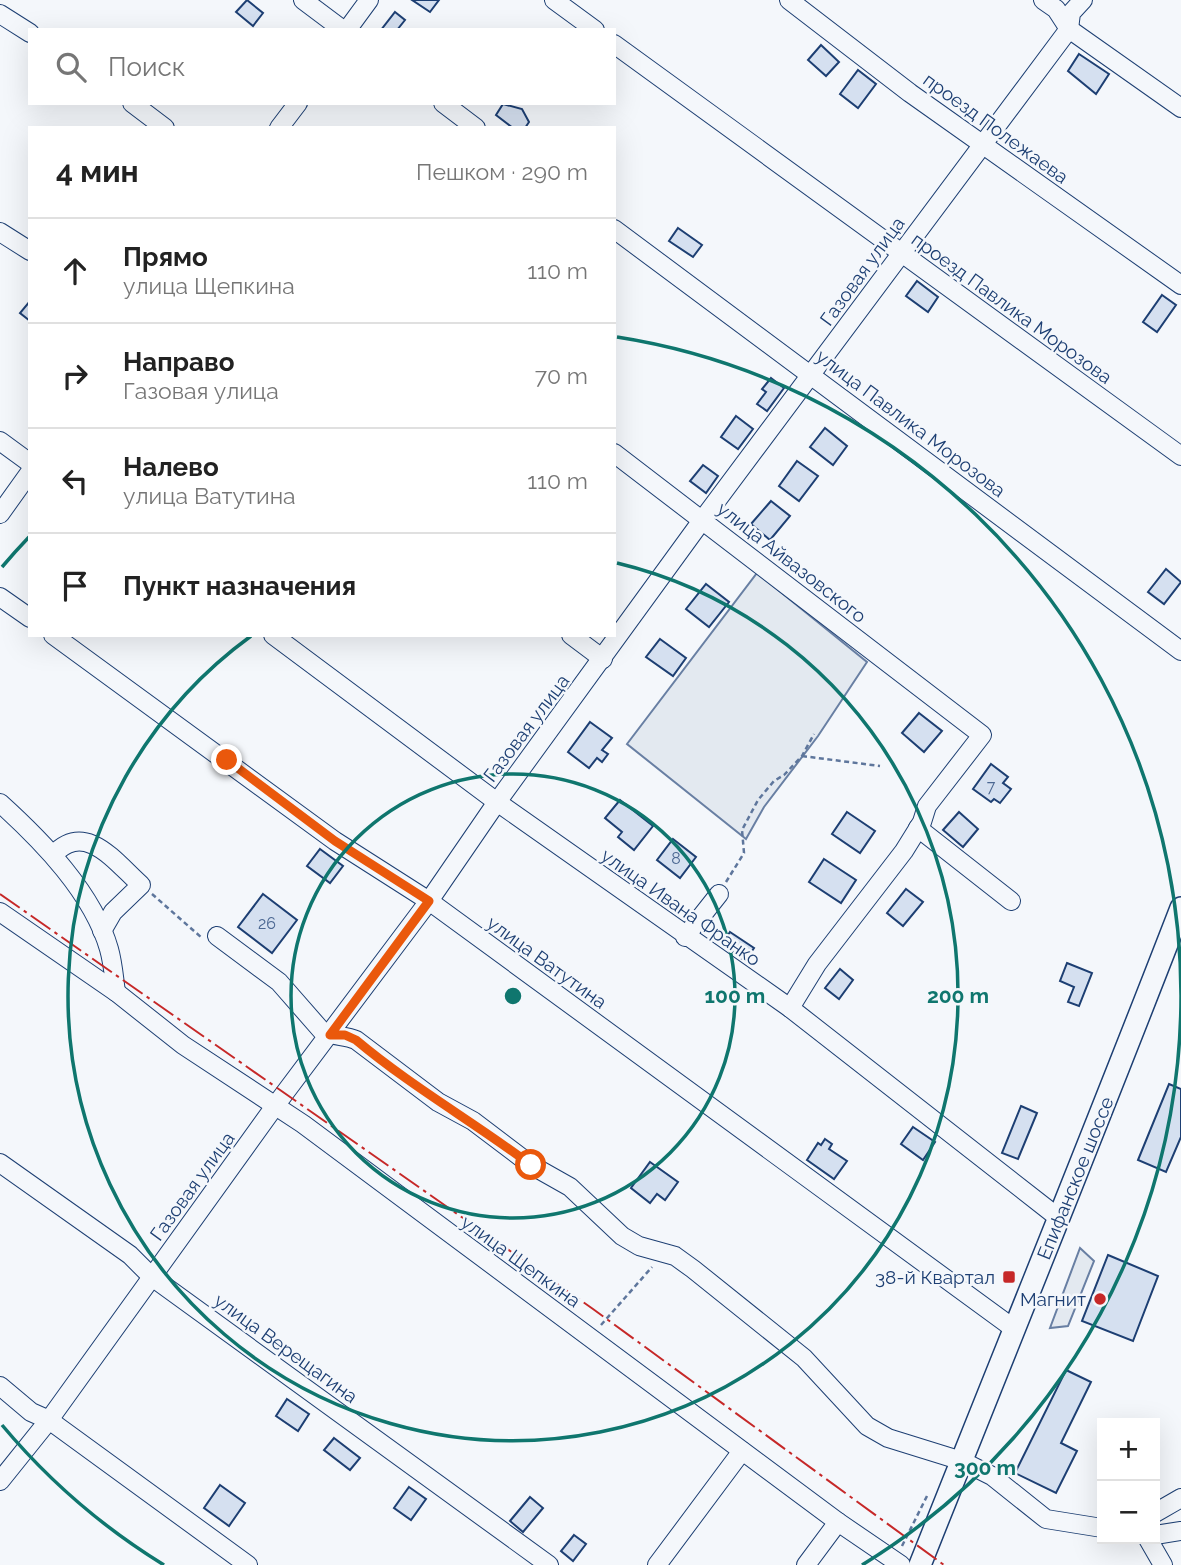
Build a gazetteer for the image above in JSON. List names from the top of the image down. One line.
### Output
{"streets":{"main road":["Епифанское шоссе"],"street":["проезд Полежаева","Газовая улица","проезд Павлика Морозова","улица Павлика Морозова","улица Айвазовского","улица Ивана Франко","улица Ватутина","улица Щепкина","улица Верещагина"]},"crossings":[["проезд Полежаева","Газовая улица"],["Газовая улица","проезд Павлика Морозова"],["Газовая улица","улица Павлика Морозова"],["Газовая улица","улица Айвазовского"],["Газовая улица","улица Ивана Франко"],["Газовая улица","улица Ватутина"],["Газовая улица","улица Щепкина"],["Газовая улица","улица Верещагина"],["улица Ивана Франко","Епифанское шоссе"],["улица Ватутина","Епифанское шоссе"]],"places":{"transit":["38-й Квартал"],"other":["Магнит"]},"house_numbers":["7","8","26"],"page":{"search":"Поиск","heading":["4 мин","Пешком · 290 m"],"list":[["Прямо","улица Щепкина","110 m"],["Направо","Газовая улица","70 m"],["Налево","улица Ватутина","110 m"],"Пункт назначения"],"map_buttons":["+","−"]},"rings":["100 m","200 m","300 m"]}
